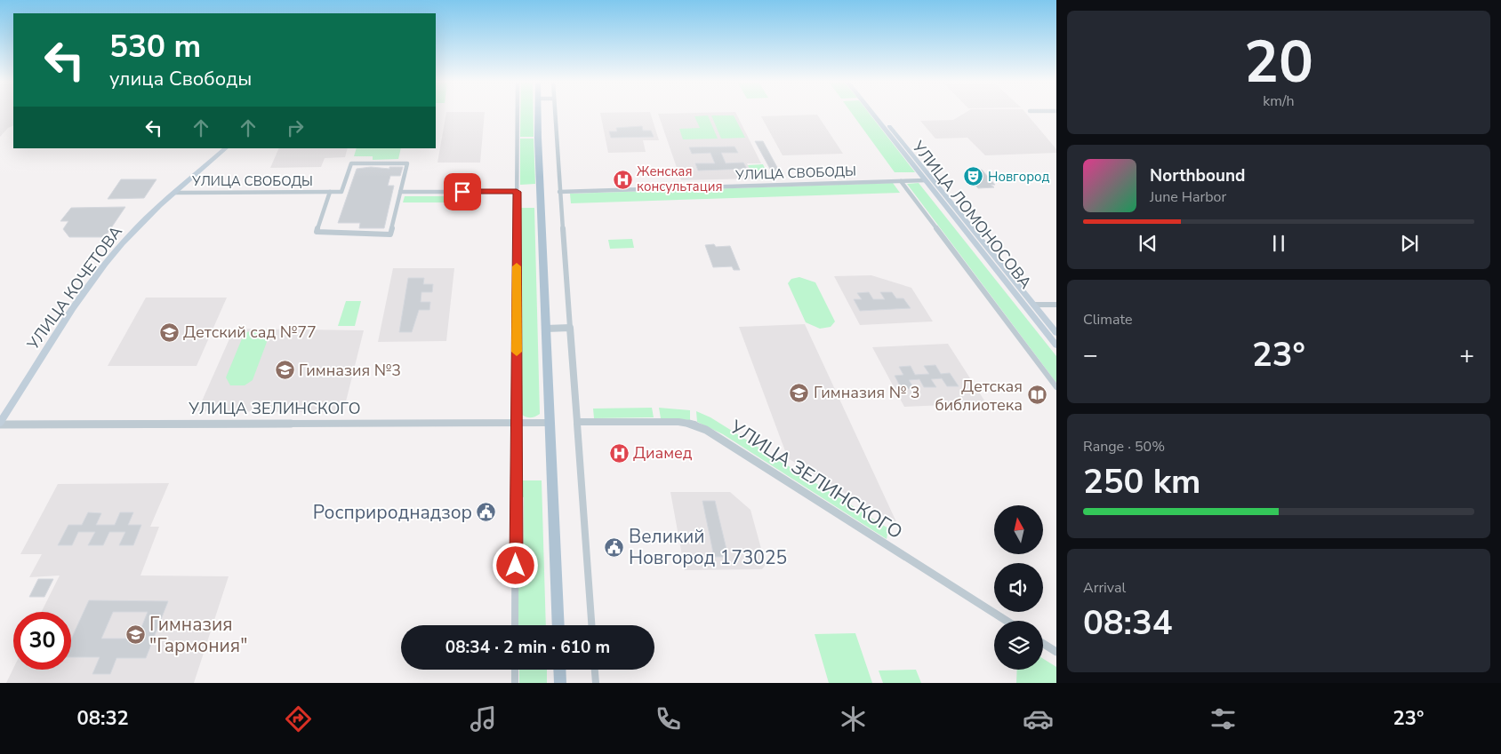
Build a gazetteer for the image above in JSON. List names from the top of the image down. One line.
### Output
{"streets":{"main road":["УЛИЦА ЛОМОНОСОВА","УЛИЦА КОЧЕТОВА"],"street":["УЛИЦА СВОБОДЫ","УЛИЦА ЗЕЛИНСКОГО"]},"crossings":[["УЛИЦА СВОБОДЫ","УЛИЦА ЛОМОНОСОВА"],["УЛИЦА СВОБОДЫ","УЛИЦА КОЧЕТОВА"],["УЛИЦА КОЧЕТОВА","УЛИЦА ЗЕЛИНСКОГО"]],"places":{"theatre":["Новгород"],"hospital":["Женская консультация","Диамед"],"school or university":["Детский сад №77","Гимназия №3","Гимназия № 3","Гимназия \"Гармония\""],"library":["Детская библиотека"],"public building":["Росприроднадзор","Великий Новгород 173025"]},"north":"top","page":{"tile":[["20","km/h"],"Climate",["Range · 50%","250 km"],["Arrival","08:34"]],"turn":["530 m","улица Свободы"],"song":["Northbound","June Harbor"],"heat":["−","23°","+"],"limit":"30","trip":"08:34 · 2 min · 610 m","tabs":["08:32","23°"]}}
